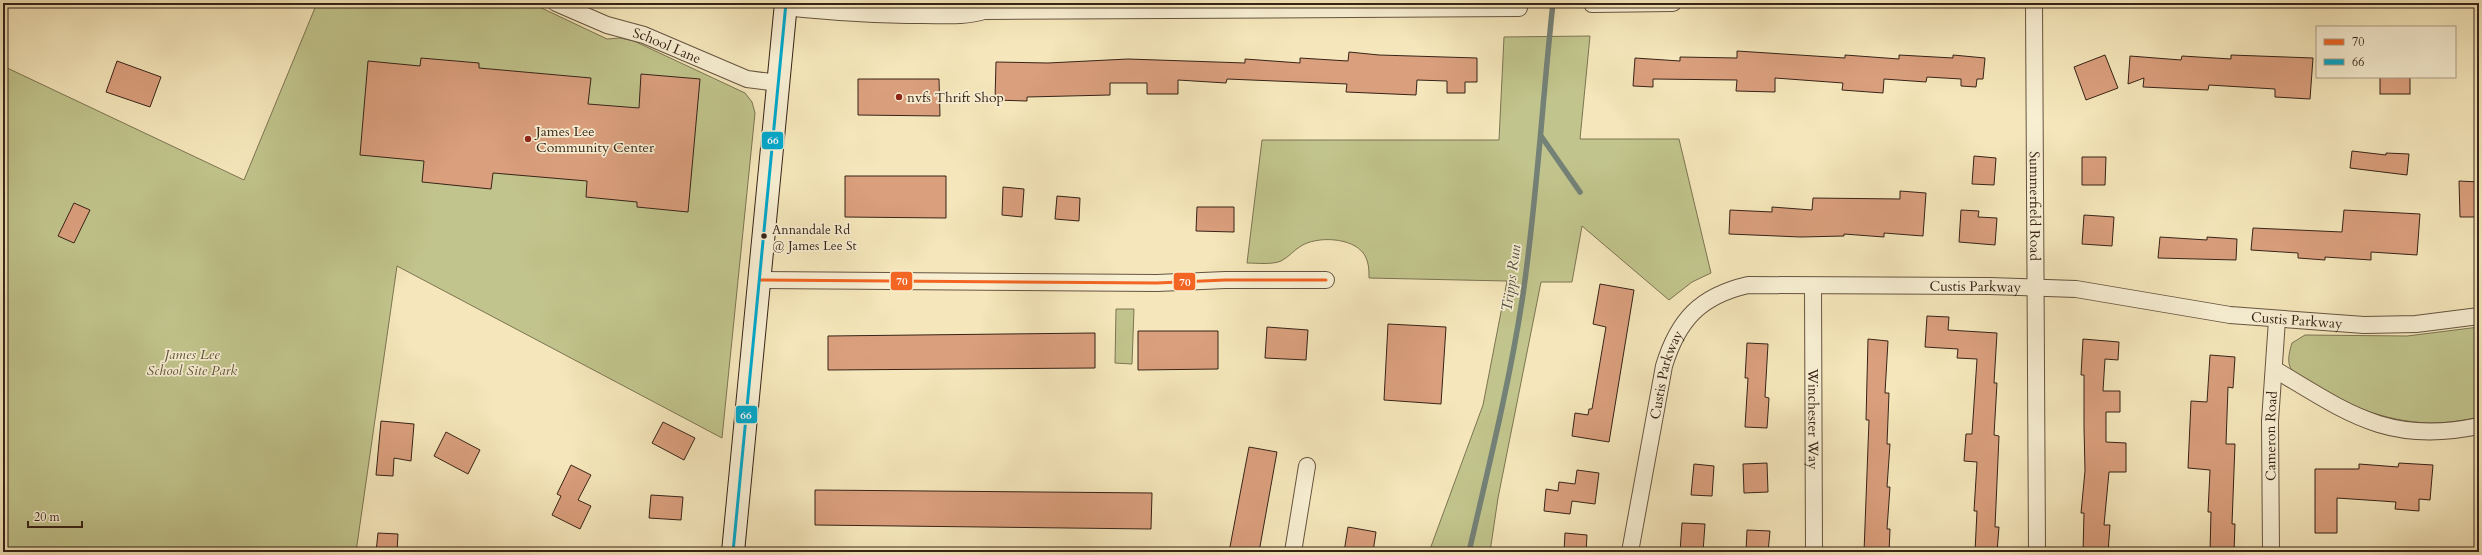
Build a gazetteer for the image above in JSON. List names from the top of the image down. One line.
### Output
{"streets":{"street":["School Lane","Summerfield Road","Custis Parkway","Winchester Way","Cameron Road"]},"crossings":[["Summerfield Road","Custis Parkway"],["Custis Parkway","Winchester Way"],["Custis Parkway","Cameron Road"]],"water":["Tripps Run"],"parks":["James Lee School Site Park"],"places":["nvfs Thrift Shop","James Lee Community Center","Annandale Rd @ James Lee St"],"lines":["transit line 66","transit line 70"],"legend":["70","66"],"scale_bar":"20 m"}
